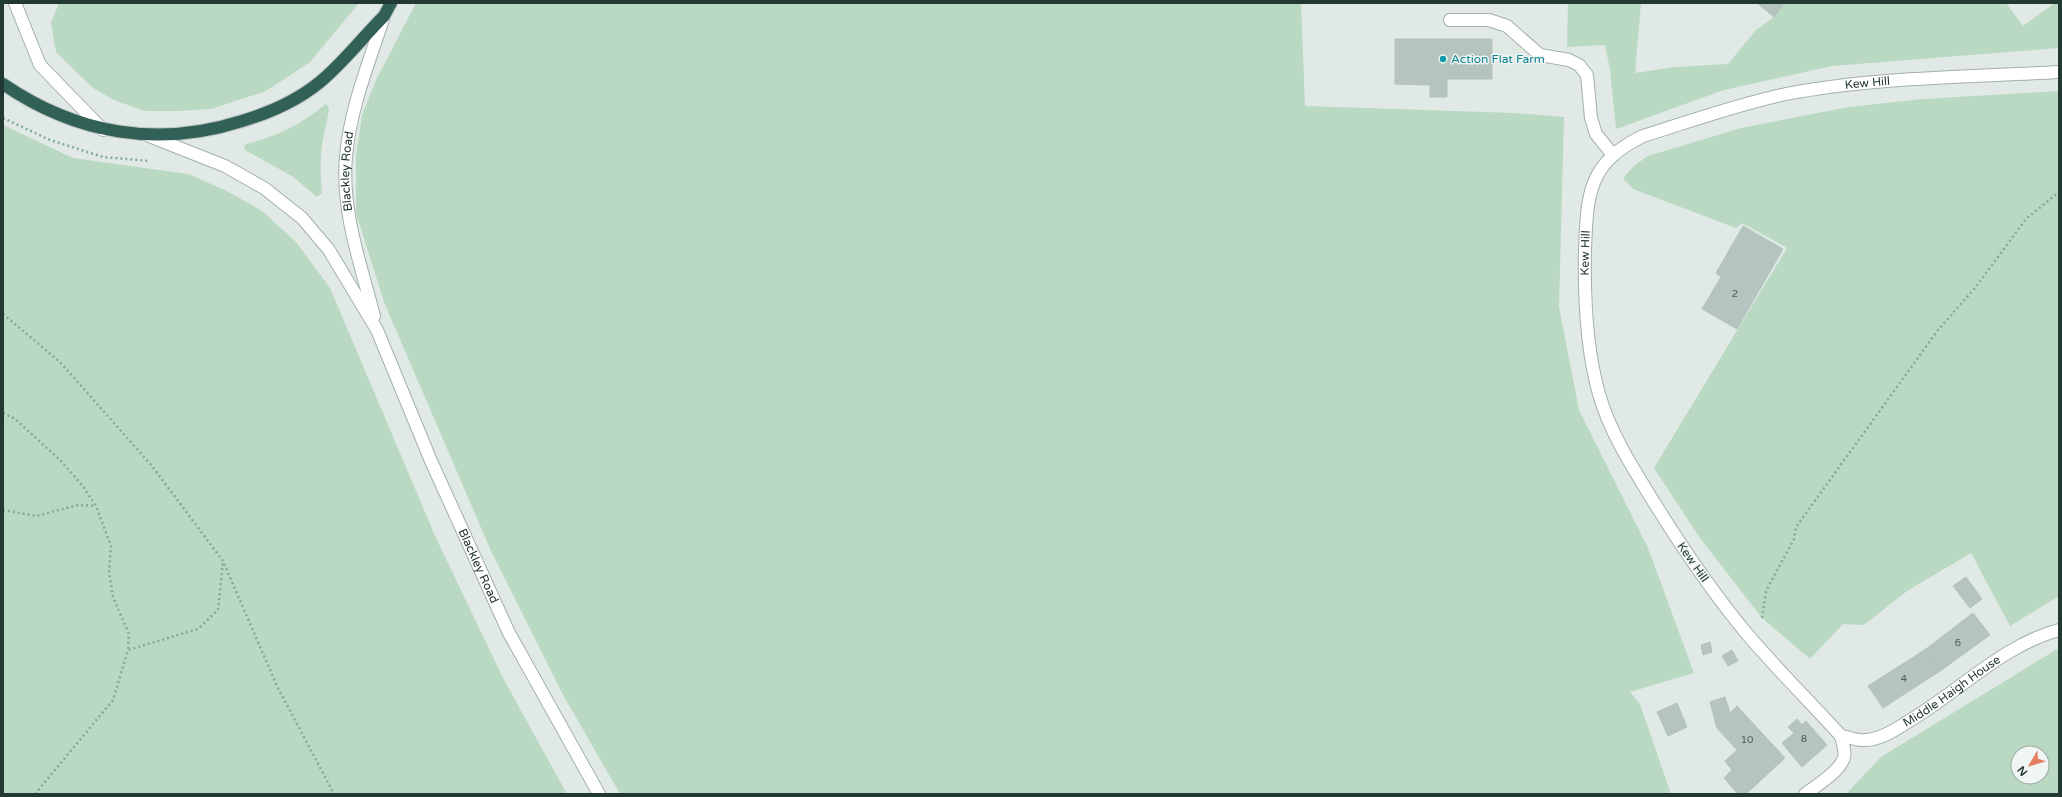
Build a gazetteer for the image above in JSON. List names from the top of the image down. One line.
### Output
{"streets":{"street":["Kew Hill","Blackley Road","Middle Haigh House"]},"crossings":[["Kew Hill","Middle Haigh House"]],"places":["Action Flat Farm"],"house_numbers":["2","6","4","8","10"],"north":"bottom left"}
